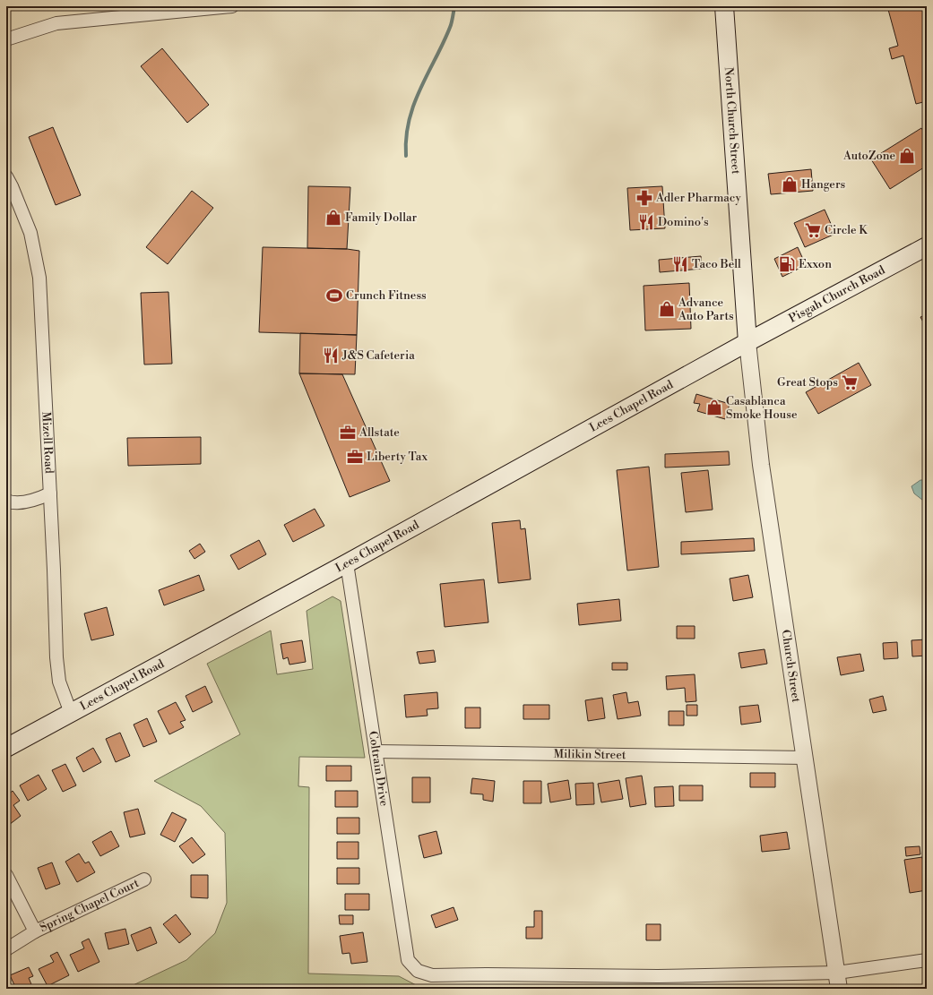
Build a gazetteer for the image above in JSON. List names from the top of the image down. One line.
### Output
{"streets":{"main road":["North Church Street","Pisgah Church Road","Lees Chapel Road"],"street":["Mizell Road","Church Street","Milikin Street","Coltrain Drive","Spring Chapel Court"]},"crossings":[["North Church Street","Pisgah Church Road"],["North Church Street","Lees Chapel Road"],["North Church Street","Church Street"],["Pisgah Church Road","Lees Chapel Road"],["Pisgah Church Road","Church Street"],["Lees Chapel Road","Mizell Road"],["Lees Chapel Road","Church Street"],["Lees Chapel Road","Coltrain Drive"],["Church Street","Milikin Street"],["Church Street","Coltrain Drive"],["Milikin Street","Coltrain Drive"]],"places":{"shop":["AutoZone","Hangers","Family Dollar","Advance Auto Parts","Casablanca Smoke House"],"pharmacy":["Adler Pharmacy"],"restaurant":["Domino's","Taco Bell","J&S Cafeteria"],"supermarket":["Circle K","Great Stops"],"fuel station":["Exxon"],"sports":["Crunch Fitness"],"office":["Allstate","Liberty Tax"]}}
